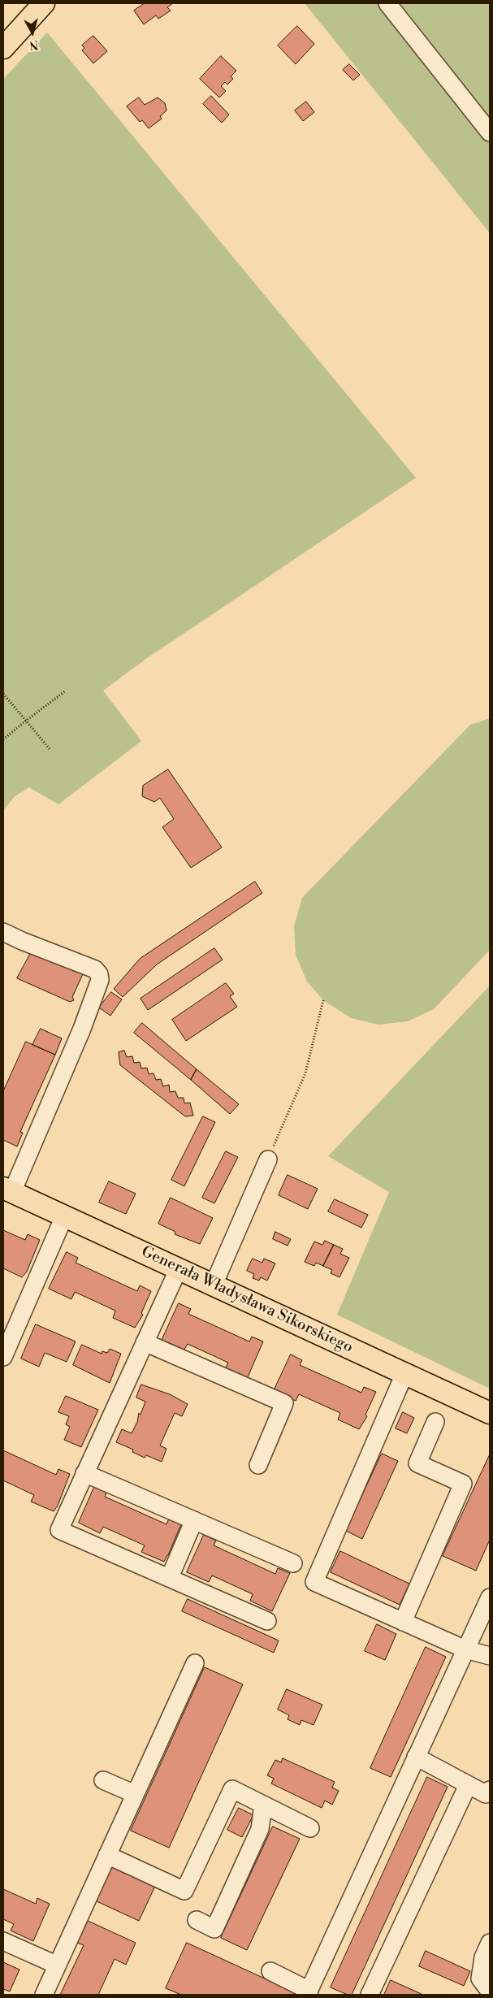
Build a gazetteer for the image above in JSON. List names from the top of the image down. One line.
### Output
{"streets":{"main road":["Generała Władysława Sikorskiego"]},"north":"bottom"}
